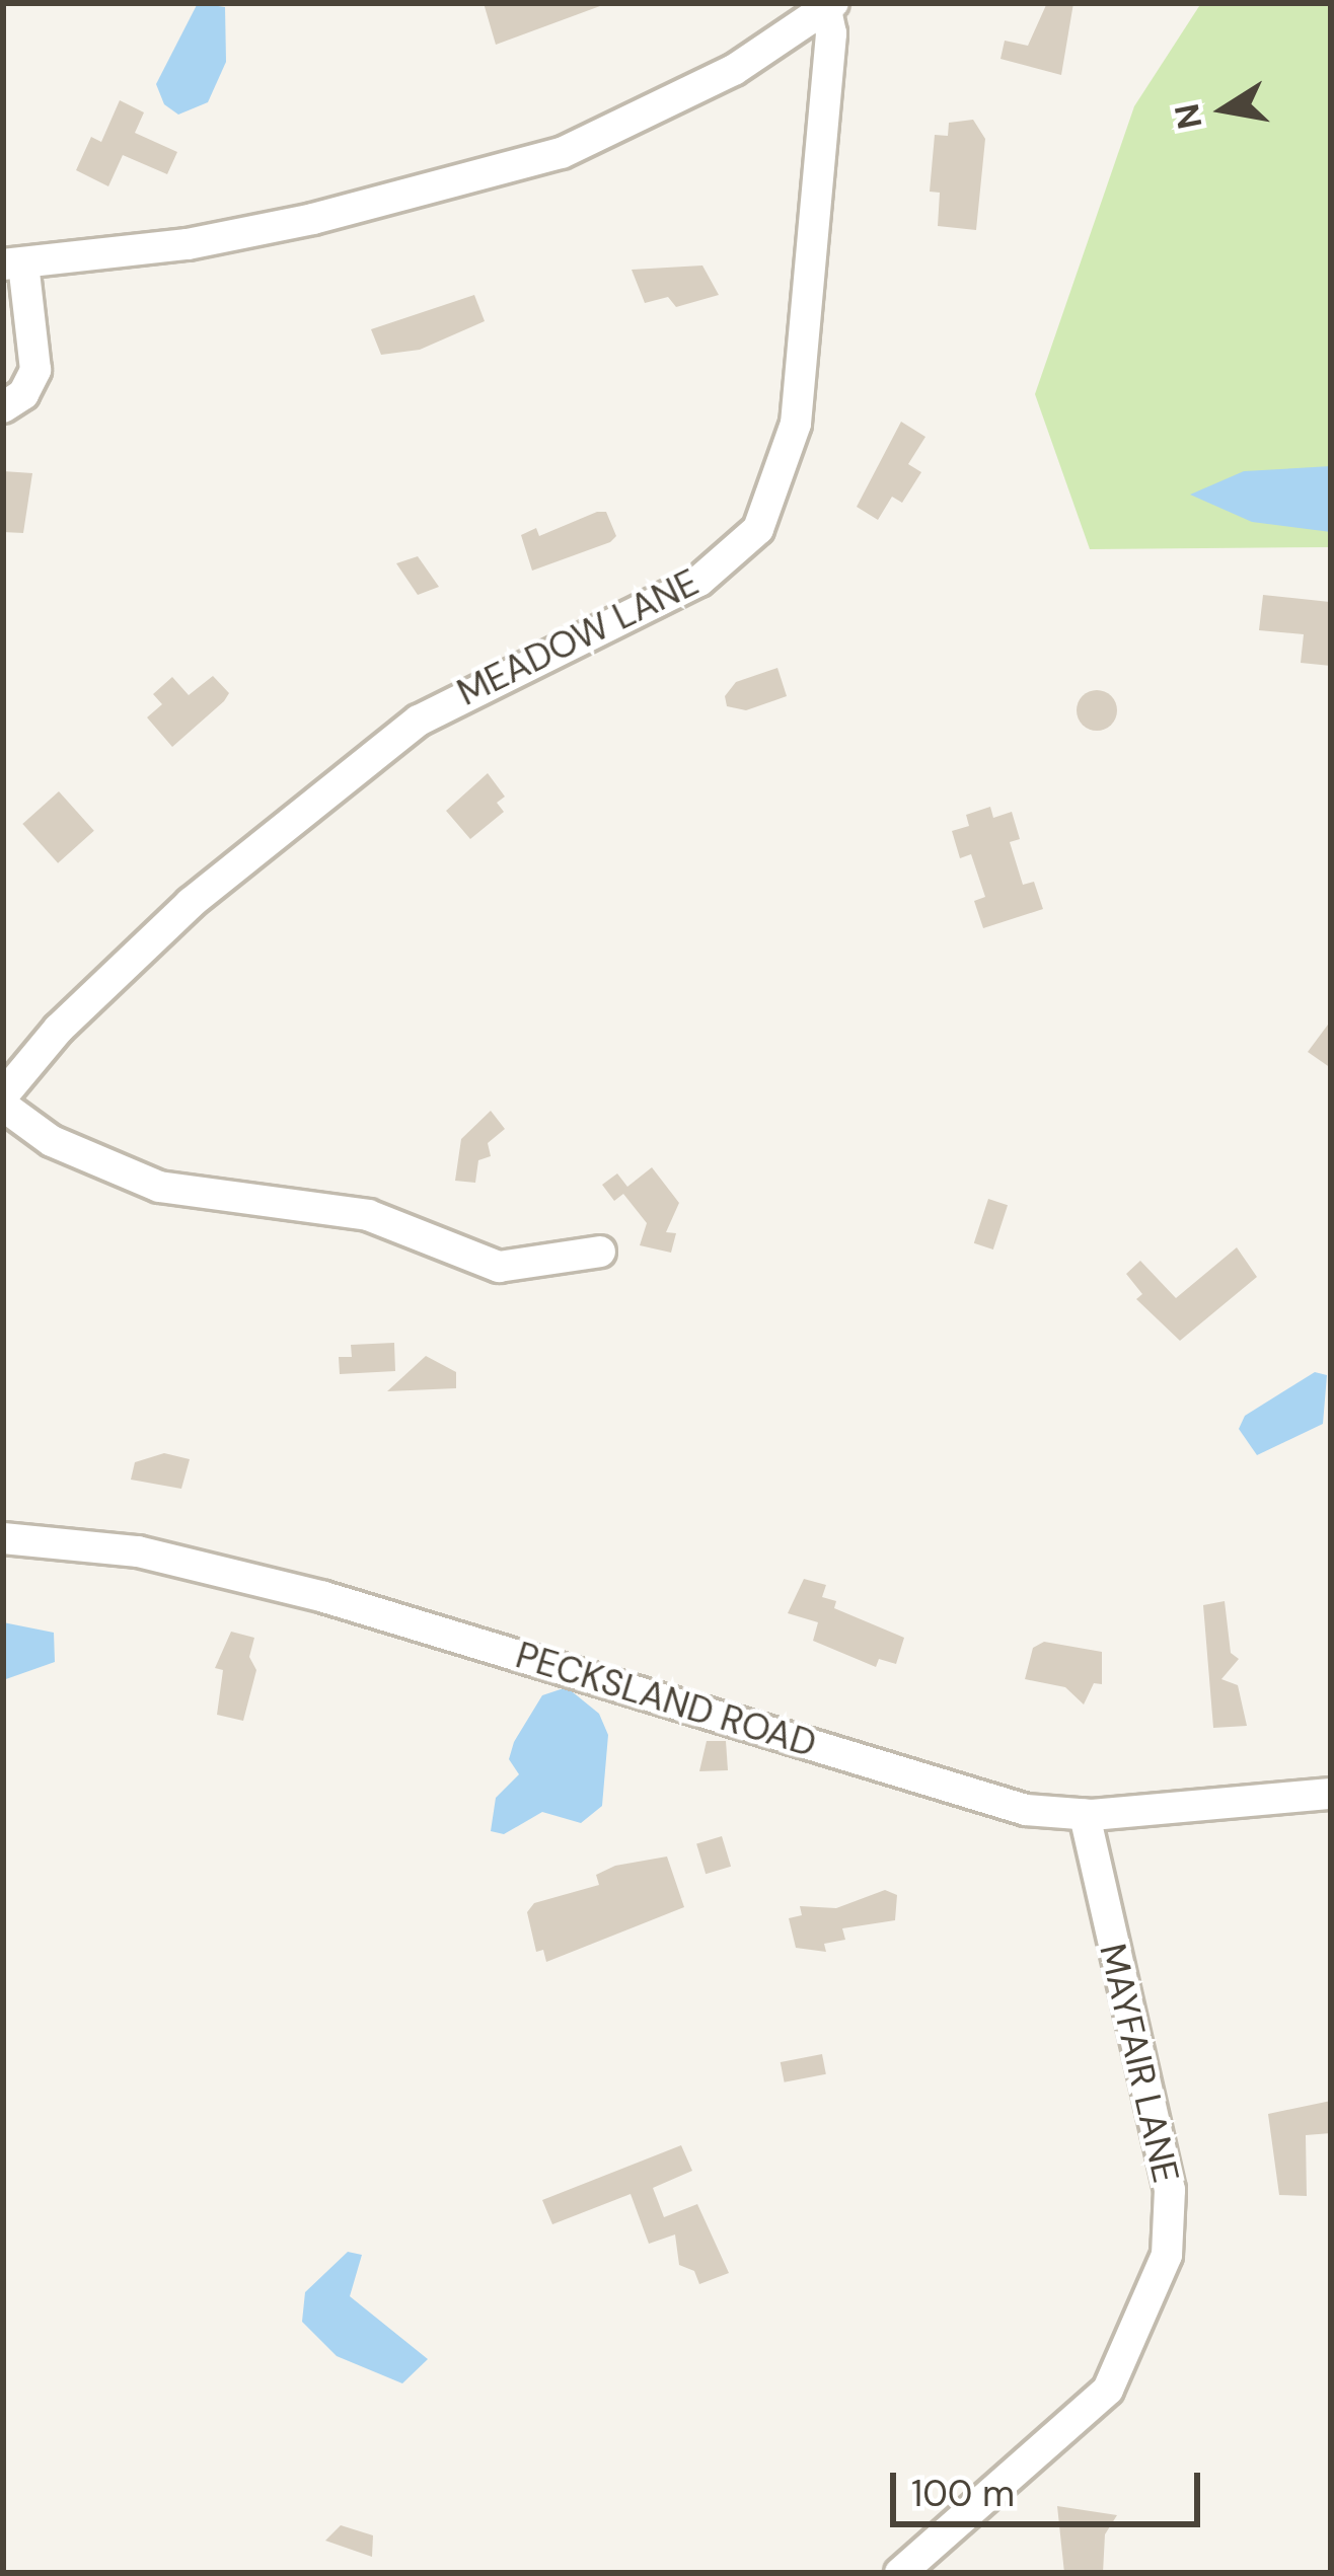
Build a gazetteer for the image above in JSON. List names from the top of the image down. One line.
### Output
{"streets":{"street":["MEADOW LANE","PECKSLAND ROAD","MAYFAIR LANE"]},"crossings":[["PECKSLAND ROAD","MAYFAIR LANE"]],"scale_bar":"100 m","north":"left"}
